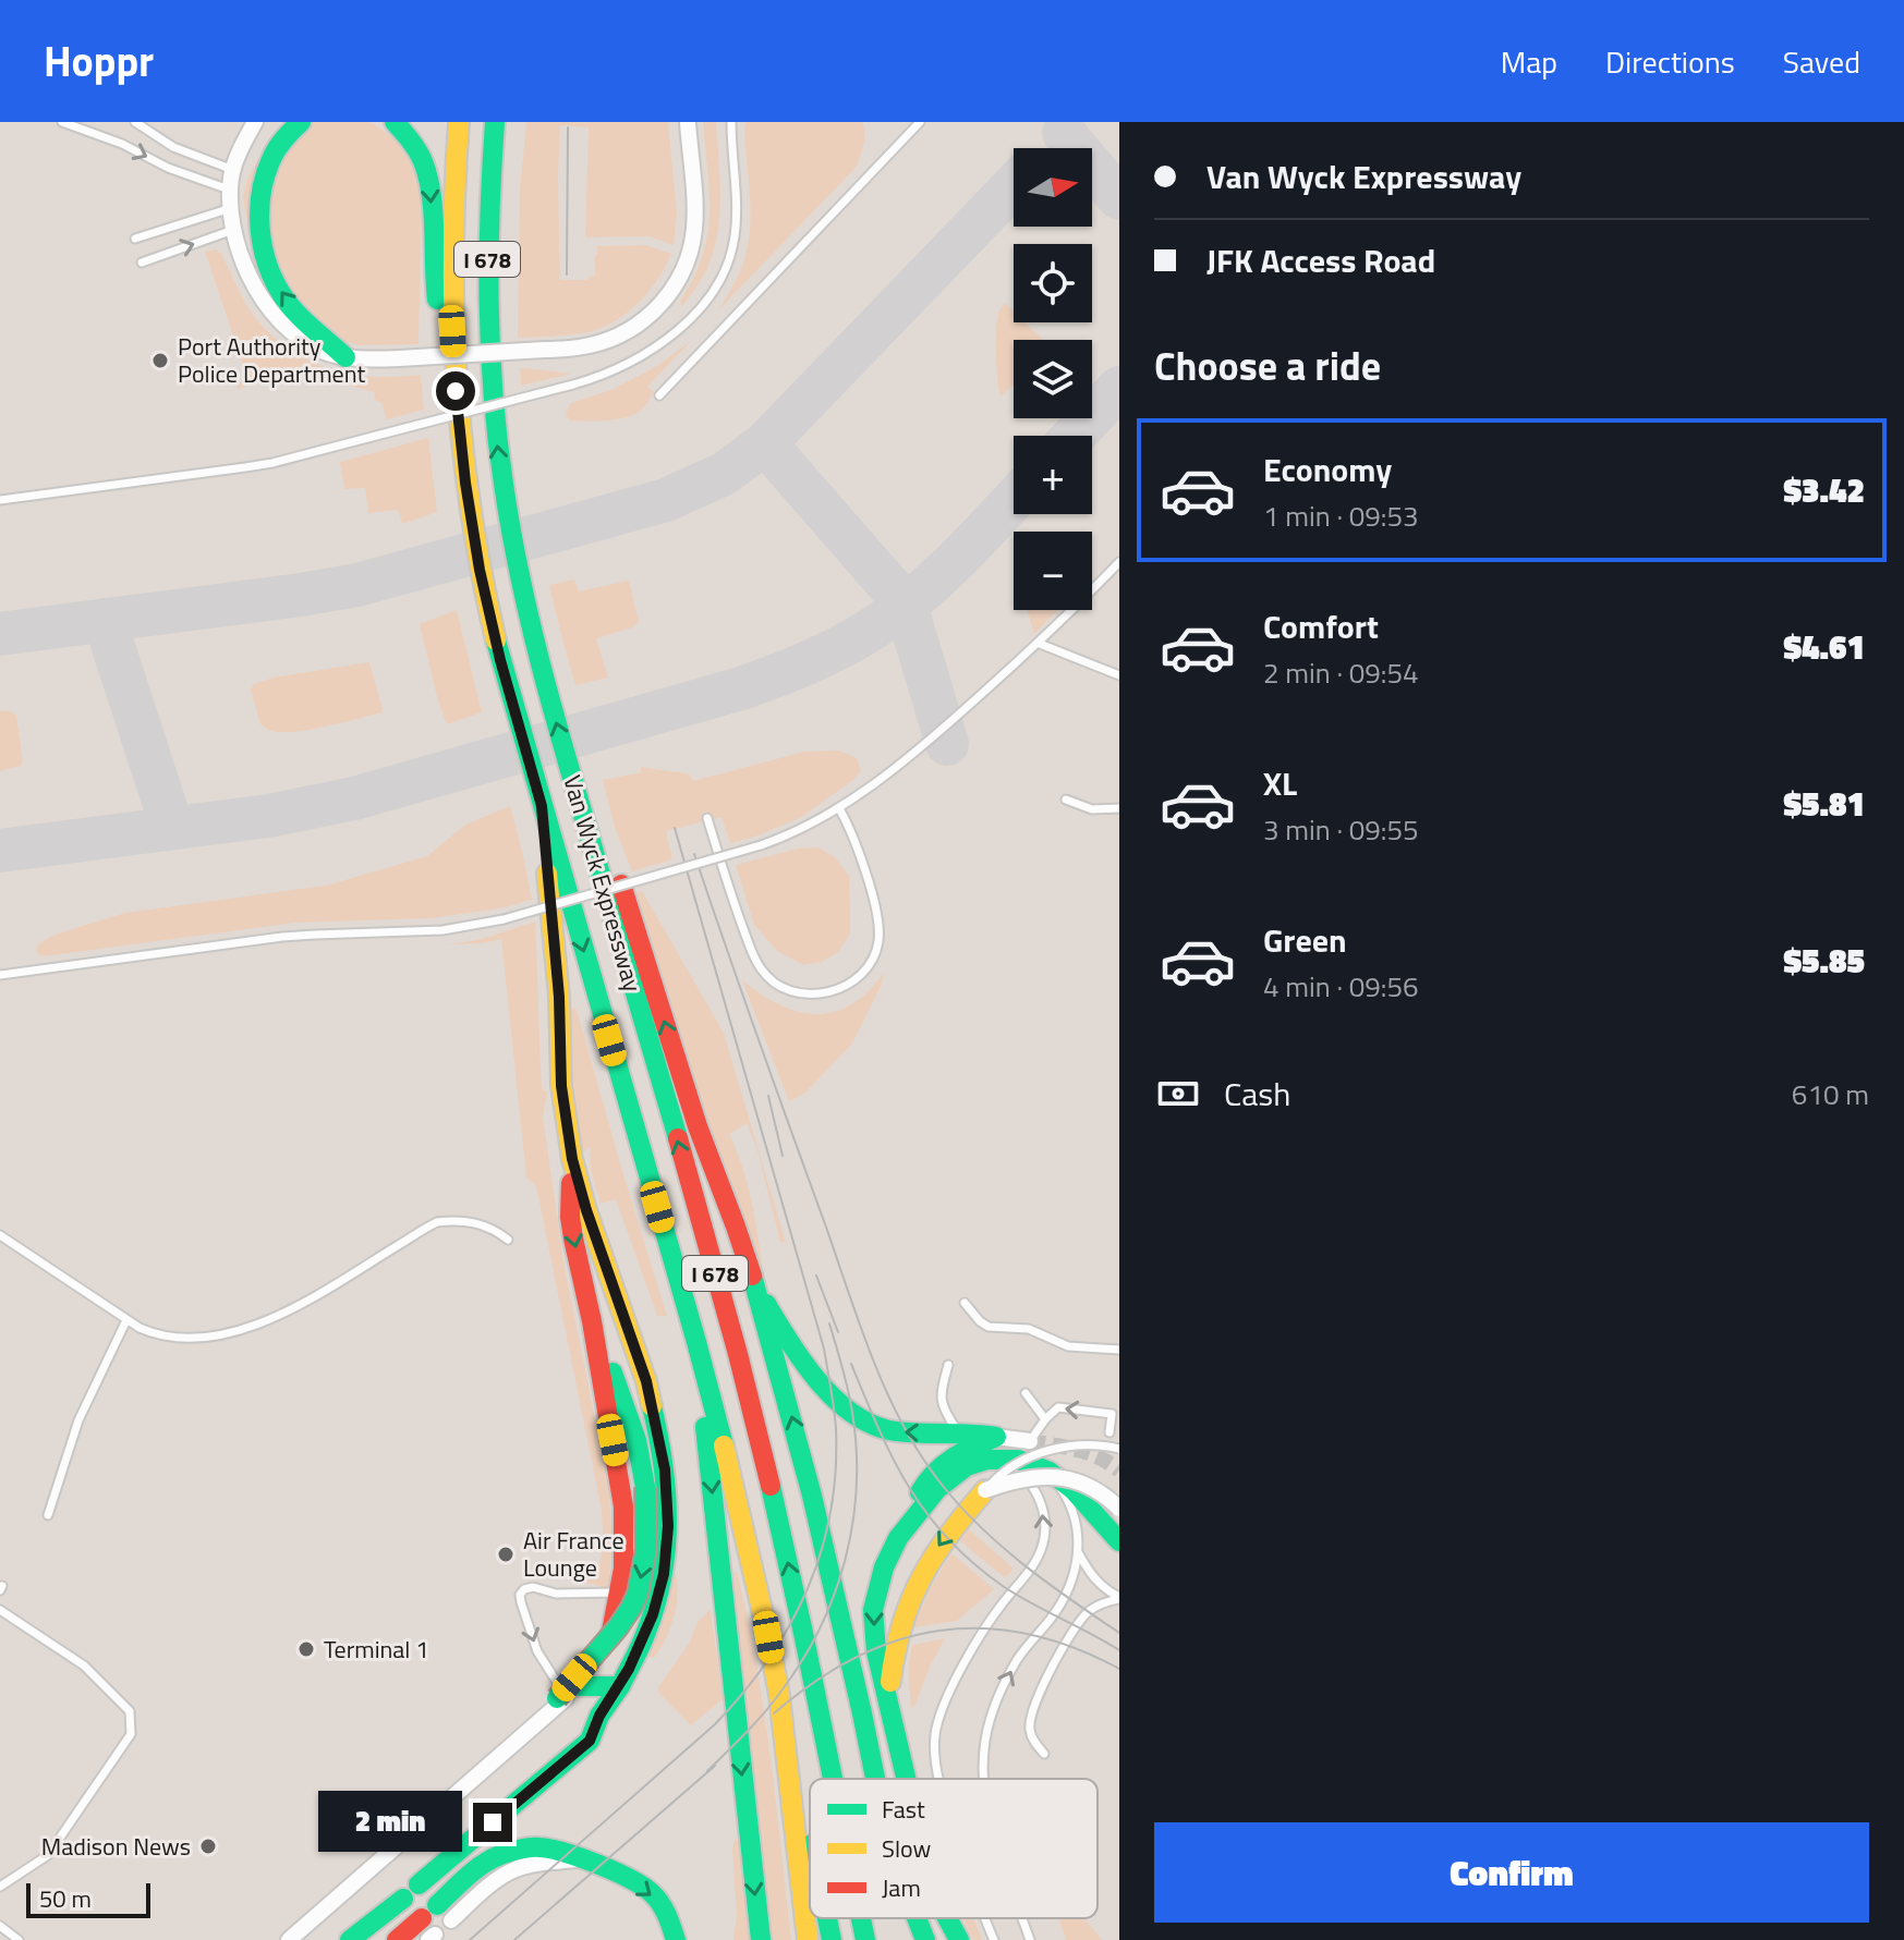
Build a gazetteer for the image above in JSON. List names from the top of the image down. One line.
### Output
{"streets":{"main road":["I 678","Van Wyck Expressway"]},"places":["Port Authority Police Department","Air France Lounge","Terminal 1","Madison News"],"legend":["Fast","Slow","Jam"],"scale_bar":"50 m","north":"right","page":{"header":"Hoppr","nav":["Map","Directions","Saved"],"banner":["Van Wyck Expressway","JFK Access Road"],"map_buttons":["+","−"],"heading":"Choose a ride","list":[{"name":"Economy","note":"1 min · 09:53","value":"$3.42"},{"name":"Comfort","note":"2 min · 09:54","value":"$4.61"},{"name":"XL","note":"3 min · 09:55","value":"$5.81"},{"name":"Green","note":"4 min · 09:56","value":"$5.85"}],"pay":["Cash","610 m"],"bubble":"2 min","buttons":"Confirm","scale":"50 m"}}
